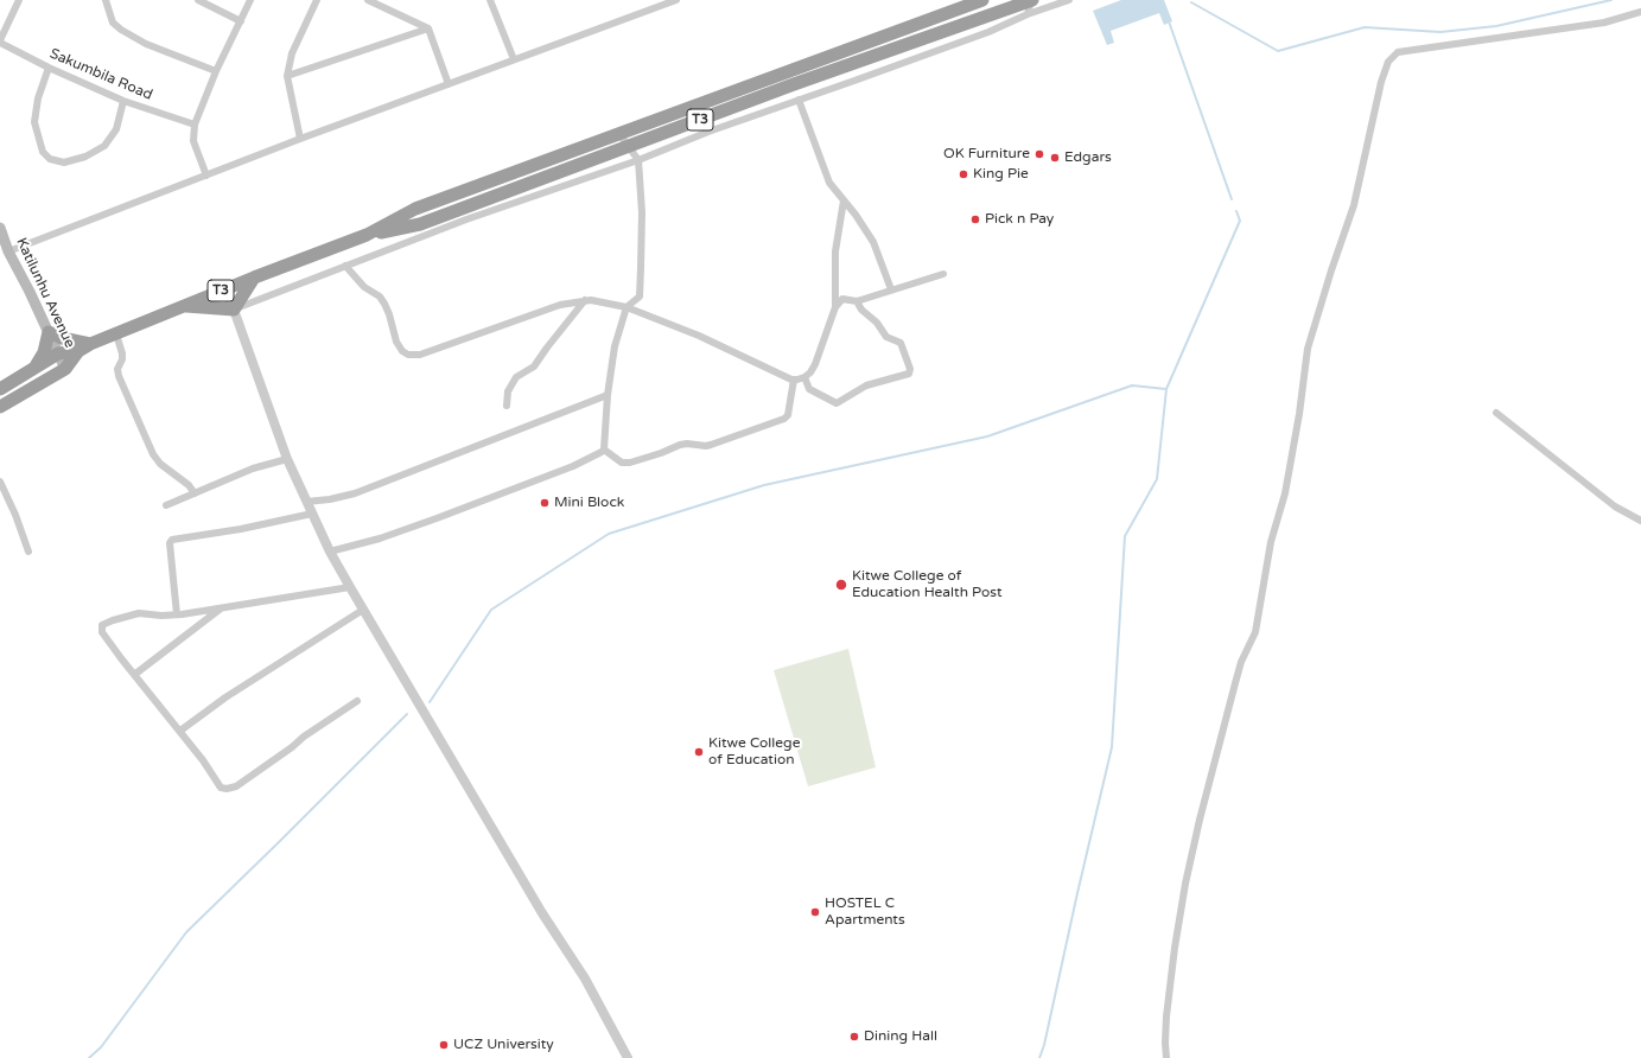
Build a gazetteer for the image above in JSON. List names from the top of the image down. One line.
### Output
{"streets":{"highway":["T3"],"main road":["Katilunhu Avenue"],"street":["Sakumbila Road"]},"crossings":[["T3","Katilunhu Avenue"]],"places":["OK Furniture","Edgars","King Pie","Pick n Pay","Mini Block","Kitwe College of Education Health Post","Kitwe College of Education","HOSTEL C Apartments","Dining Hall","UCZ University"]}
